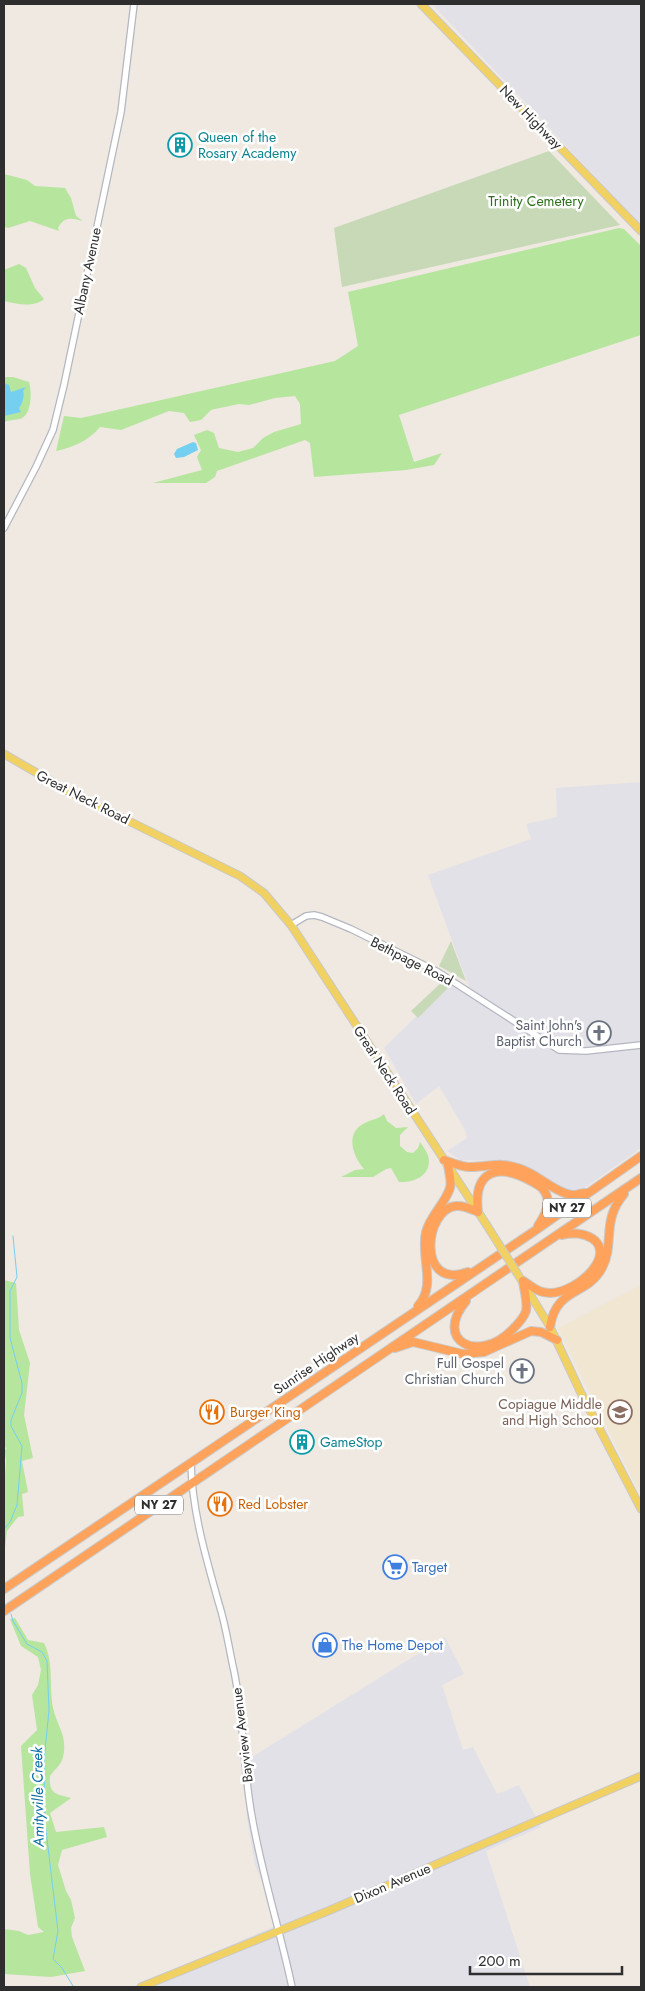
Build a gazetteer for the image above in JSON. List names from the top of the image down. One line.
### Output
{"streets":{"highway":["NY 27","Sunrise Highway"],"main road":["New Highway","Great Neck Road","Dixon Avenue"],"street":["Albany Avenue","Bethpage Road","Bayview Avenue"]},"crossings":[["Great Neck Road","Bethpage Road"],["NY 27","Bayview Avenue"],["Sunrise Highway","Bayview Avenue"],["Bayview Avenue","Dixon Avenue"]],"water":["Amityville Creek"],"parks":["Trinity Cemetery"],"places":{"building":["Queen of the Rosary Academy","GameStop"],"church":["Saint John's Baptist Church","Full Gospel Christian Church"],"restaurant":["Burger King","Red Lobster"],"school or university":["Copiague Middle and High School"],"supermarket":["Target"],"shop":["The Home Depot"]},"scale_bar":"200 m"}
